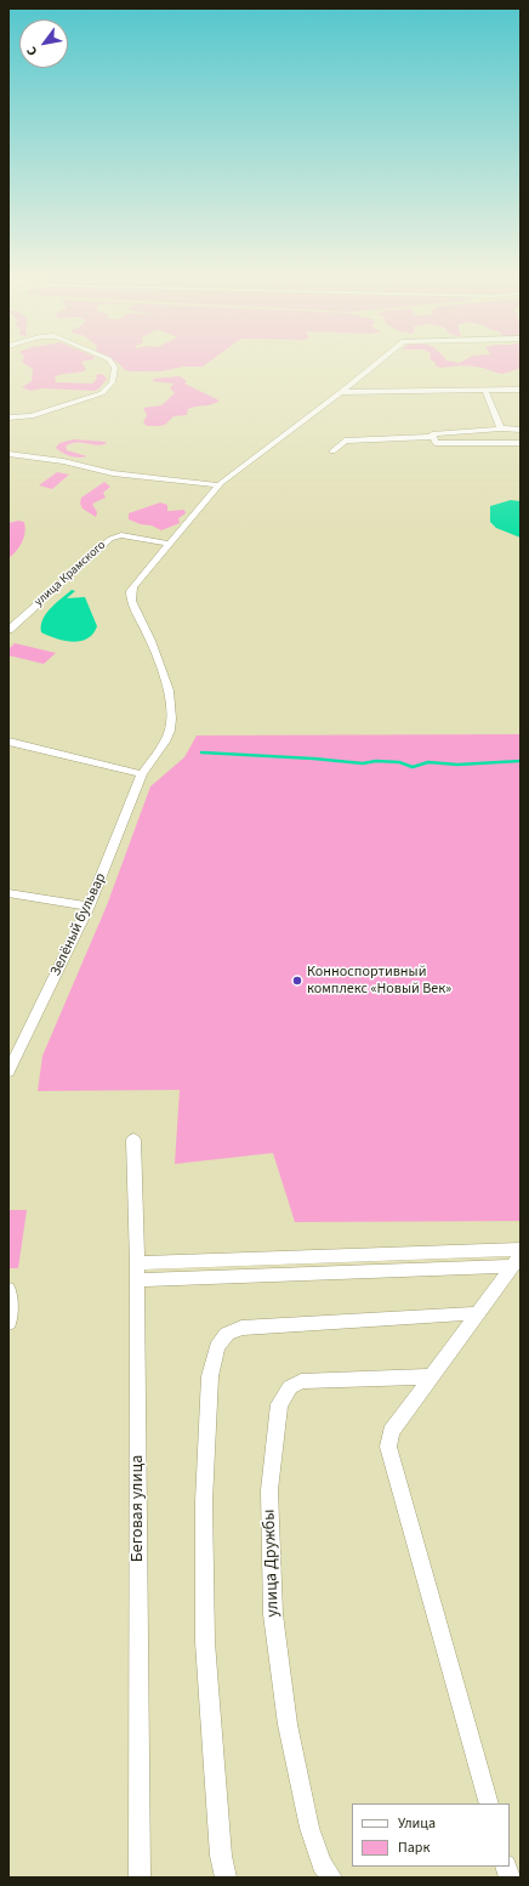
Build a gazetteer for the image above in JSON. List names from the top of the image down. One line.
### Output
{"streets":{"street":["улица Крамского","Зелёный бульвар","Беговая улица","улица Дружбы"]},"crossings":[["улица Крамского","Зелёный бульвар"]],"places":["Конноспортивный комплекс «Новый Век»"],"legend":["Улица","Парк"],"north":"bottom left"}
